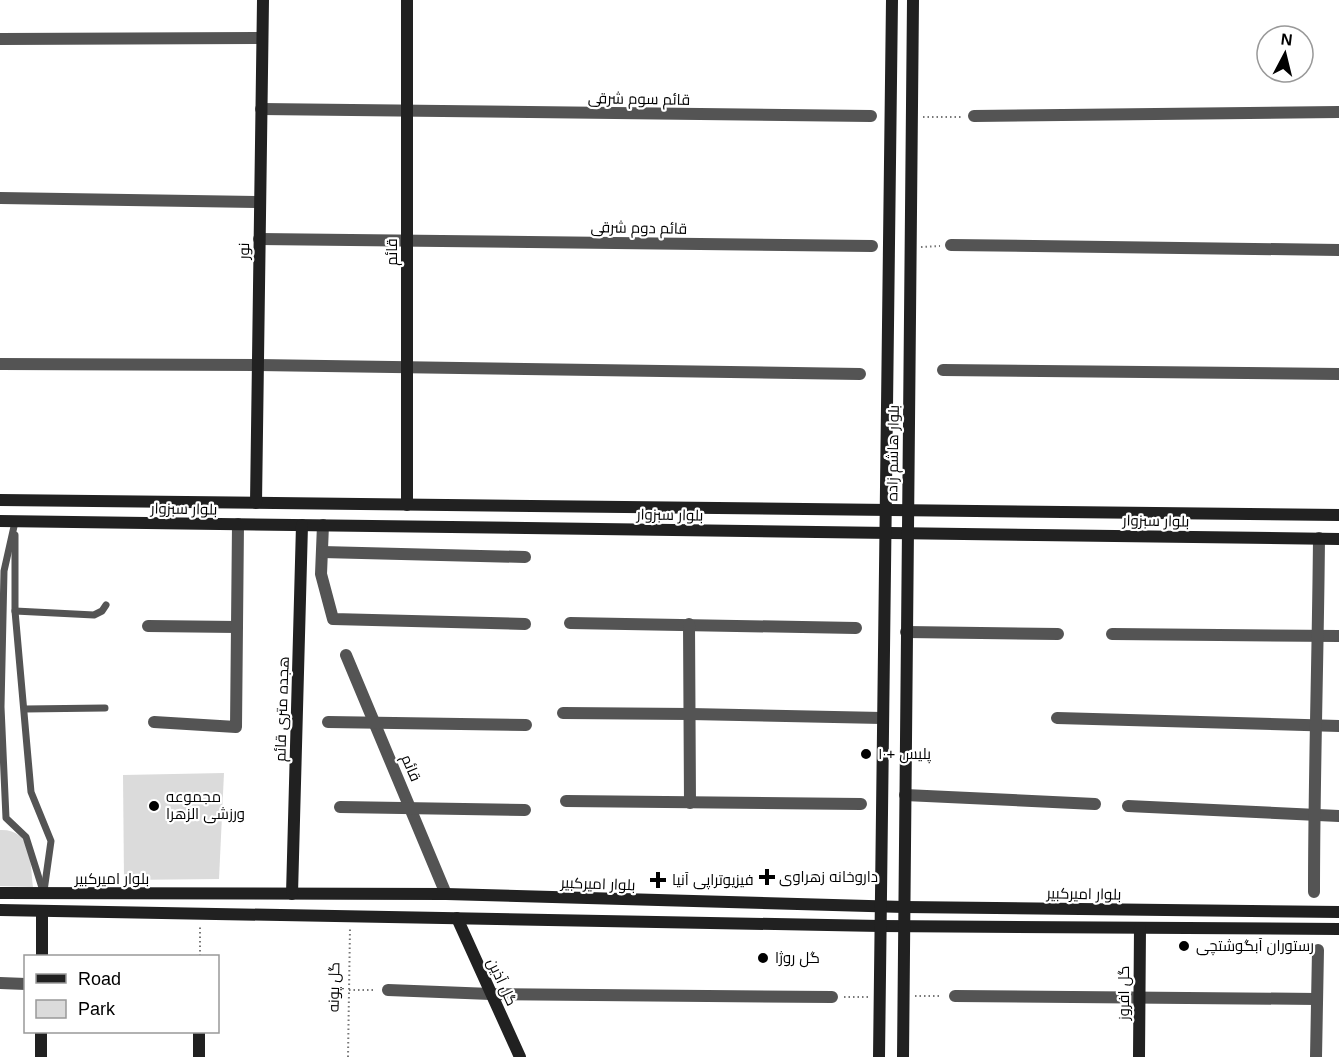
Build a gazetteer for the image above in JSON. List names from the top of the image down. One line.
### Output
{"streets":{"street":["قائم سوم شرقی","قائم دوم شرقی","نور","قائم","بلوار هاشم زاده","بلوار سبزوار","هجده متری قائم","بلوار امیرکبیر","گل آذین","گل افروز"],"path":["گل پونه"]},"crossings":[["قائم سوم شرقی","نور"],["قائم سوم شرقی","قائم"],["قائم دوم شرقی","نور"],["قائم دوم شرقی","قائم"],["نور","بلوار سبزوار"],["قائم","بلوار سبزوار"],["قائم","بلوار امیرکبیر"],["بلوار هاشم زاده","بلوار سبزوار"],["بلوار هاشم زاده","بلوار امیرکبیر"],["بلوار سبزوار","هجده متری قائم"],["هجده متری قائم","بلوار امیرکبیر"]],"places":{"other":["پلیس +۱۰","مجموعه ورزشی الزهرا","رستوران آبگوشتچی","گل روژا"],"health":["داروخانه زهراوی","فیزیوتراپی آنیا"]},"legend":["Road","Park"],"north":"top"}
